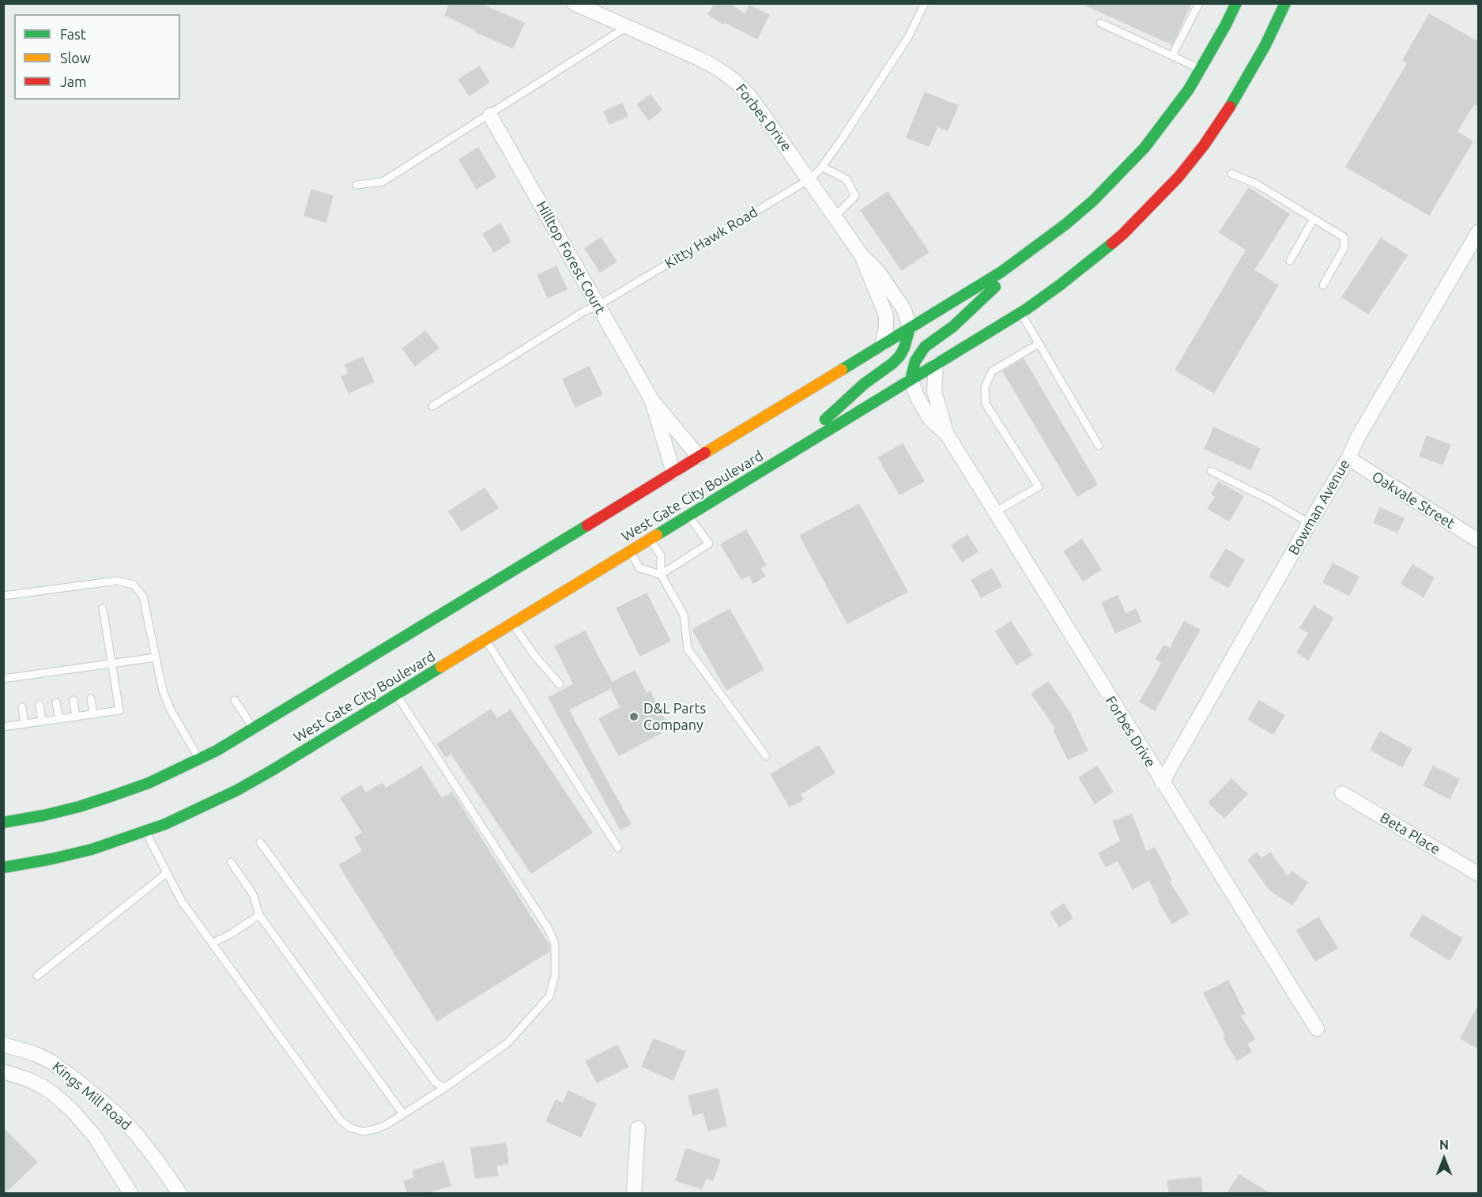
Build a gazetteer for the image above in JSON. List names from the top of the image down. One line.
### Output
{"streets":{"main road":["West Gate City Boulevard"],"street":["Forbes Drive","Hilltop Forest Court","Oakvale Street","Bowman Avenue","Beta Place","Kings Mill Road"],"lane":["Kitty Hawk Road"]},"crossings":[["Forbes Drive","Kitty Hawk Road"],["Forbes Drive","West Gate City Boulevard"],["Forbes Drive","Bowman Avenue"],["Kitty Hawk Road","Hilltop Forest Court"],["Hilltop Forest Court","West Gate City Boulevard"],["Oakvale Street","Bowman Avenue"]],"places":["D&L Parts Company"],"legend":["Fast","Slow","Jam"],"north":"top"}
